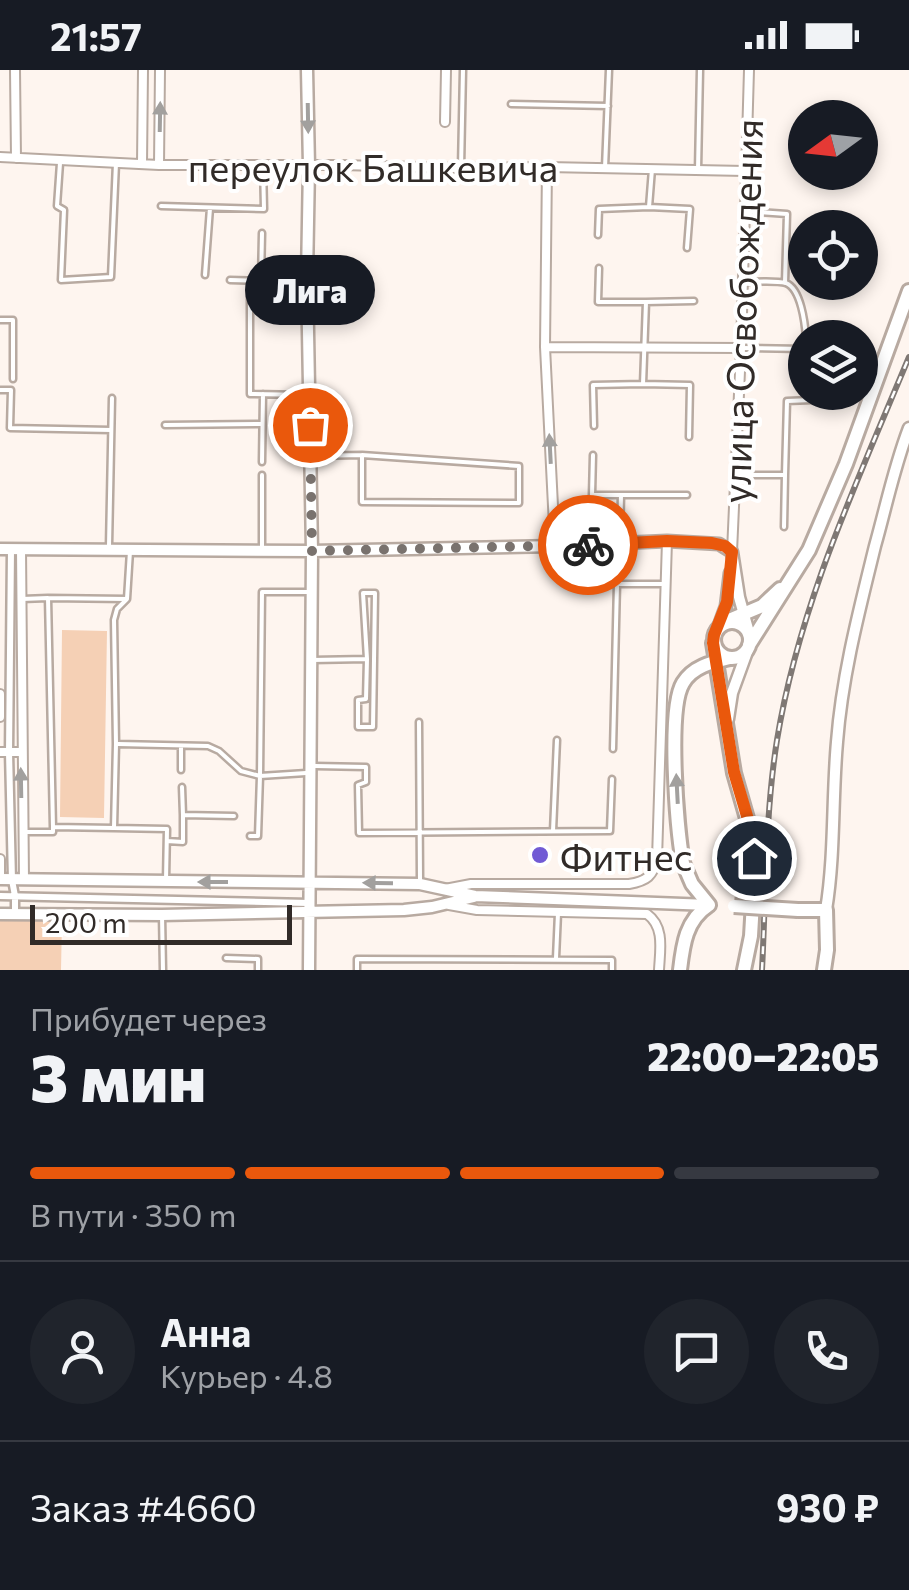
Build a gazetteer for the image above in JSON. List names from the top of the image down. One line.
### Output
{"streets":{"street":["переулок Башкевича","улица Освобождения"]},"crossings":[["переулок Башкевича","улица Освобождения"]],"places":["Лига","Фитнес"],"scale_bar":"200 m","north":"left","page":{"status":"21:57","bubble":"Лига","scale":"200 m","heading":["3 мин","Прибудет через","22:00–22:05"],"panel":["Анна","Курьер · 4.8","Заказ #4660","930 ₽"],"bar":"В пути · 350 m"}}
